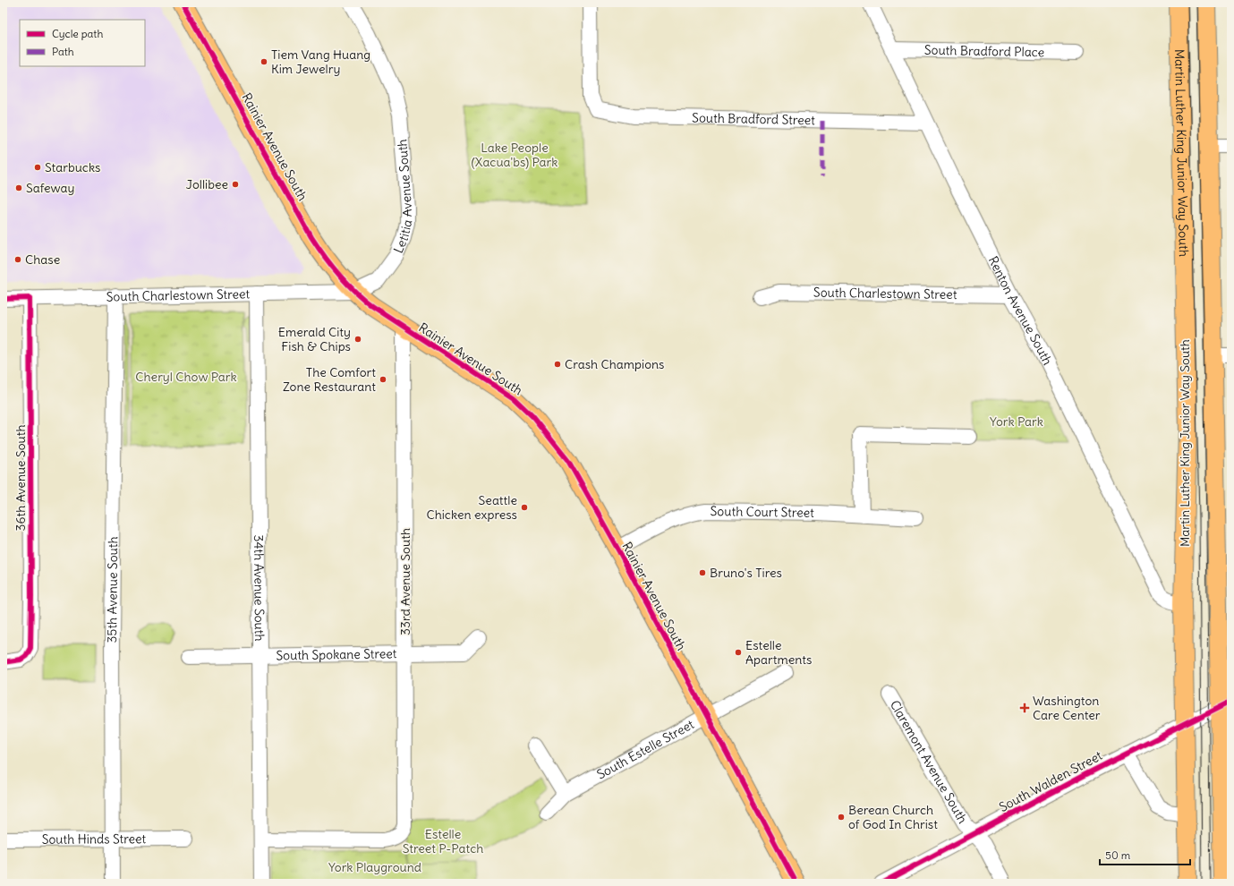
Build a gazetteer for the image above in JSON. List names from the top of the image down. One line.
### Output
{"streets":{"main road":["Rainier Avenue South","Martin Luther King Junior Way South"],"street":["South Bradford Place","South Bradford Street","Letitia Avenue South","South Charlestown Street","Renton Avenue South","36th Avenue South","South Court Street","33rd Avenue South","34th Avenue South","35th Avenue South","South Spokane Street","South Estelle Street","Claremont Avenue South","South Walden Street","South Hinds Street"]},"crossings":[["South Bradford Place","Renton Avenue South"],["South Bradford Street","Renton Avenue South"],["Rainier Avenue South","Letitia Avenue South"],["Rainier Avenue South","South Charlestown Street"],["Rainier Avenue South","South Court Street"],["Rainier Avenue South","33rd Avenue South"],["Rainier Avenue South","South Estelle Street"],["Martin Luther King Junior Way South","Renton Avenue South"],["Martin Luther King Junior Way South","South Walden Street"],["Letitia Avenue South","South Charlestown Street"],["South Charlestown Street","Renton Avenue South"],["South Charlestown Street","36th Avenue South"],["South Charlestown Street","34th Avenue South"],["South Charlestown Street","35th Avenue South"],["33rd Avenue South","34th Avenue South"],["33rd Avenue South","South Spokane Street"],["34th Avenue South","South Spokane Street"],["35th Avenue South","South Hinds Street"],["Claremont Avenue South","South Walden Street"]],"parks":["Lake People (Xacua'bs) Park","Cheryl Chow Park","York Park","Estelle Street P-Patch","York Playground"],"places":{"other":["Tiem Vang Huang Kim Jewelry","Starbucks","Jollibee","Safeway","Chase","Emerald City Fish & Chips","Crash Champions","The Comfort Zone Restaurant","Seattle Chicken express","Bruno's Tires","Estelle Apartments","Berean Church of God In Christ"],"health":["Washington Care Center"]},"legend":["Cycle path","Path"],"scale_bar":"50 m"}
